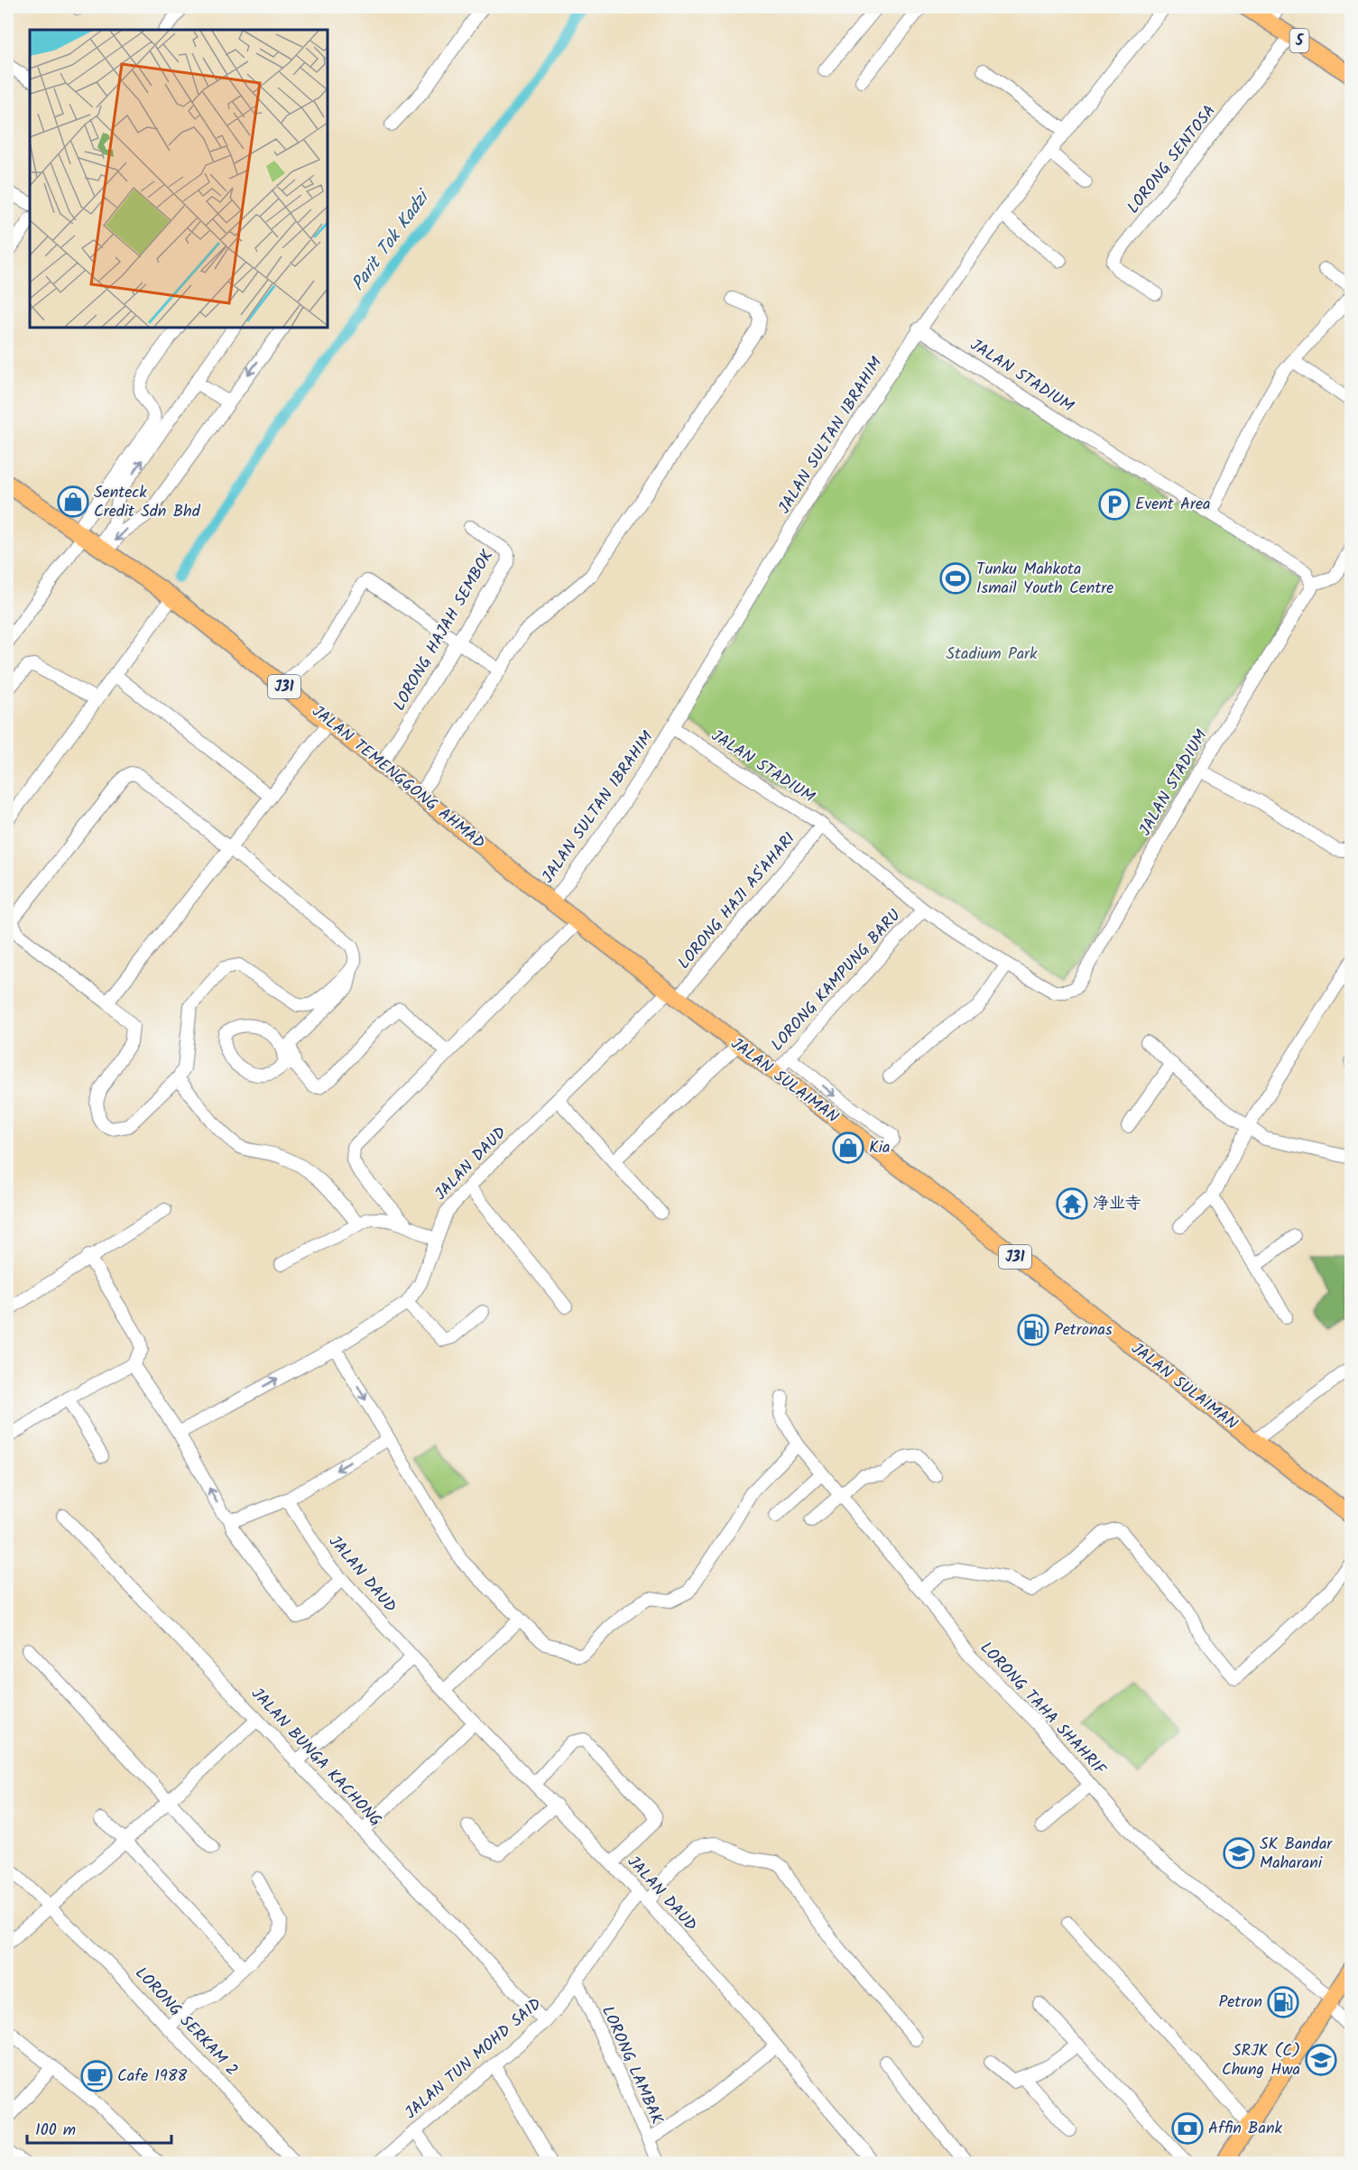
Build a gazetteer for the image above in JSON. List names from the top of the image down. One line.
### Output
{"streets":{"main road":["5","J31","JALAN TEMENGGONG AHMAD","JALAN SULAIMAN"],"street":["LORONG SENTOSA","JALAN STADIUM","JALAN SULTAN IBRAHIM","LORONG HAJAH SEMBOK","LORONG HAJI AS'AHARI","LORONG KAMPUNG BARU","JALAN DAUD","LORONG TAHA SHAHRIF","JALAN BUNGA KACHONG","LORONG SERKAM 2","JALAN TUN MOHD SAID","LORONG LAMBAK"]},"crossings":[["5","LORONG SENTOSA"],["JALAN STADIUM","JALAN SULTAN IBRAHIM"],["JALAN STADIUM","LORONG HAJI AS'AHARI"],["JALAN STADIUM","LORONG KAMPUNG BARU"],["JALAN SULTAN IBRAHIM","JALAN TEMENGGONG AHMAD"],["JALAN SULTAN IBRAHIM","JALAN SULAIMAN"],["LORONG HAJAH SEMBOK","JALAN TEMENGGONG AHMAD"],["JALAN TEMENGGONG AHMAD","JALAN SULAIMAN"],["LORONG HAJI AS'AHARI","JALAN SULAIMAN"],["LORONG HAJI AS'AHARI","JALAN DAUD"],["LORONG KAMPUNG BARU","JALAN SULAIMAN"],["JALAN SULAIMAN","JALAN DAUD"],["JALAN DAUD","JALAN TUN MOHD SAID"],["JALAN BUNGA KACHONG","JALAN TUN MOHD SAID"],["JALAN TUN MOHD SAID","LORONG LAMBAK"]],"water":["Parit Tok Kadzi"],"parks":["Stadium Park"],"places":{"shop":["Senteck Credit Sdn Bhd","Kia"],"parking":["Event Area"],"sports":["Tunku Mahkota Ismail Youth Centre"],"temple":["净业寺"],"fuel station":["Petronas","Petron"],"school or university":["SK Bandar Maharani","SRJK (C) Chung Hwa"],"cafe":["Cafe 1988"],"bank":["Affin Bank"]},"scale_bar":"100 m"}
